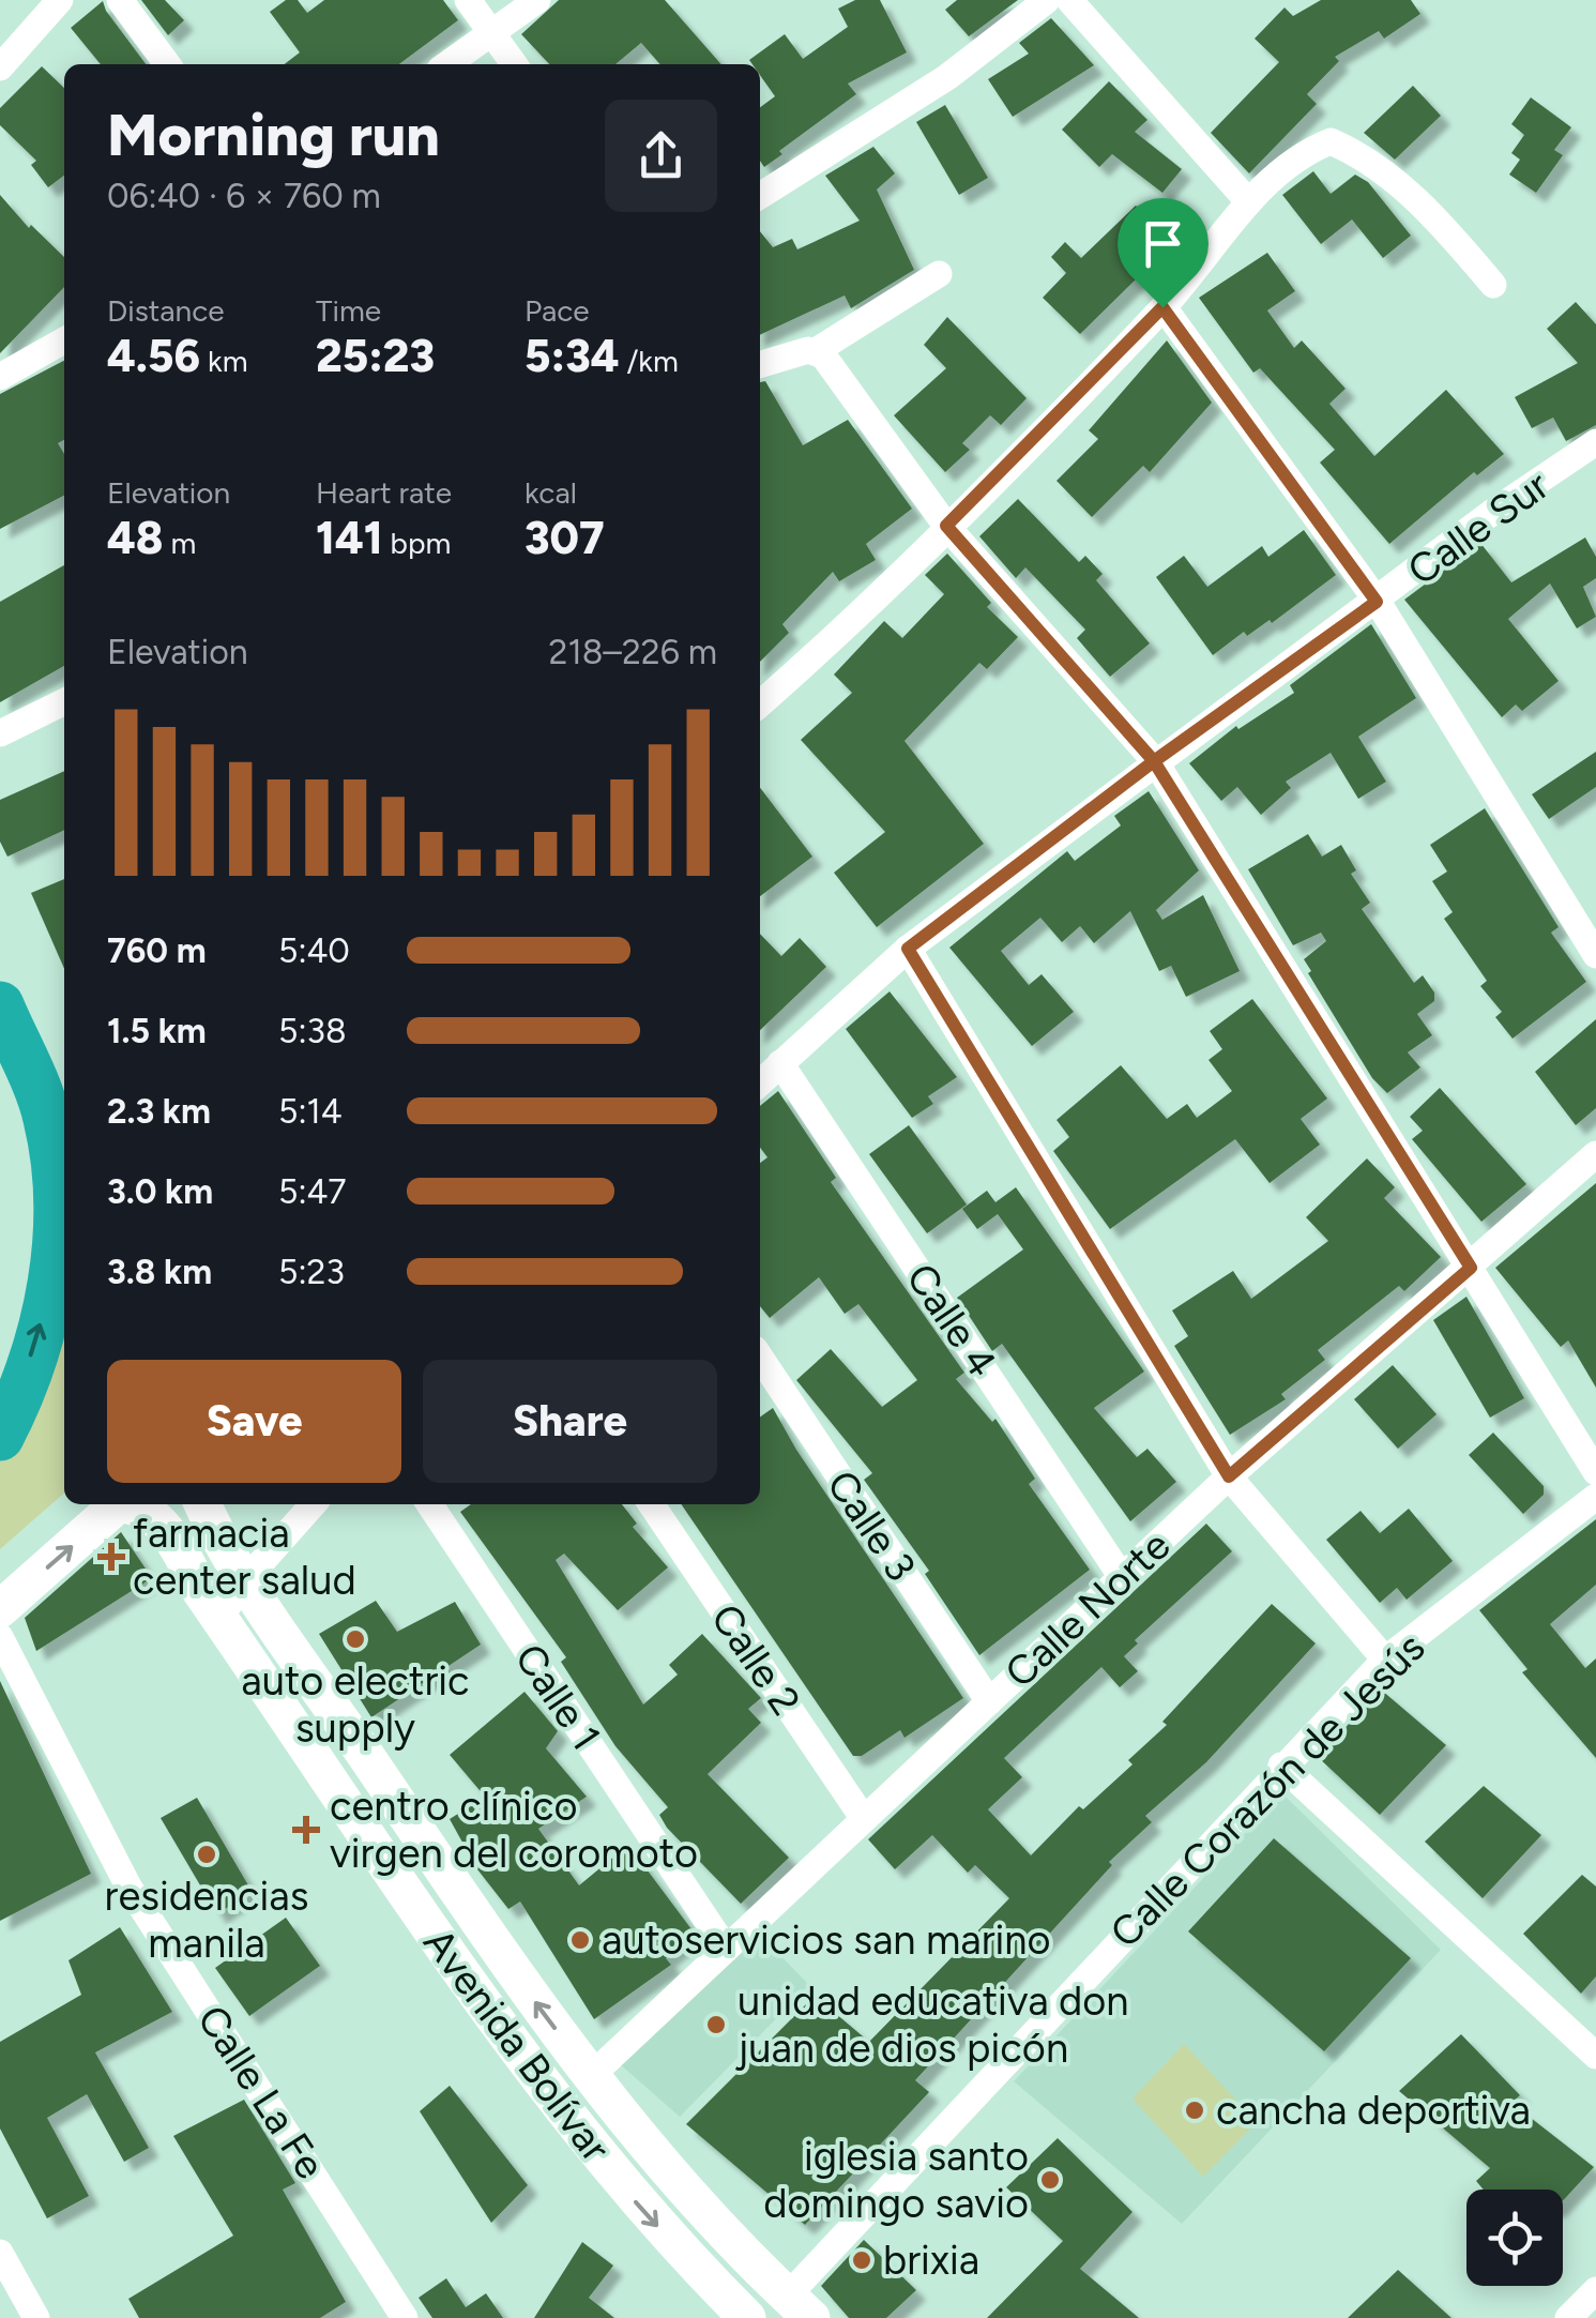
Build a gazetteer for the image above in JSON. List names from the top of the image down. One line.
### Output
{"streets":{"street":["Calle Sur","Calle 4","Calle 3","Calle Norte","Calle 2","Calle 1","Calle Corazón de Jesús","Avenida Bolívar","Calle La Fe"]},"crossings":[["Calle Sur","Calle 4"],["Calle 4","Calle Norte"],["Calle 3","Calle Norte"],["Calle Norte","Calle 2"],["Calle Norte","Calle 1"],["Calle Norte","Avenida Bolívar"],["Calle Corazón de Jesús","Avenida Bolívar"]],"places":{"health":["farmacia center salud","centro clínico virgen del coromoto"],"other":["auto electric supply","residencias manila","autoservicios san marino","unidad educativa don juan de dios picón","cancha deportiva","iglesia santo domingo savio","brixia"]},"page":{"heading":["Morning run","06:40 · 6 × 760 m"],"stats":[["Distance","4.56 km"],["Time","25:23"],["Pace","5:34 /km"],["Elevation","48 m"],["Heart rate","141 bpm"],["kcal","307"]],"chart":["Elevation","218–226 m"],"list":[{"name":"760 m","note":"5:40"},{"name":"1.5 km","note":"5:38"},{"name":"2.3 km","note":"5:14"},{"name":"3.0 km","note":"5:47"},{"name":"3.8 km","note":"5:23"}],"buttons":["Save","Share"]}}
